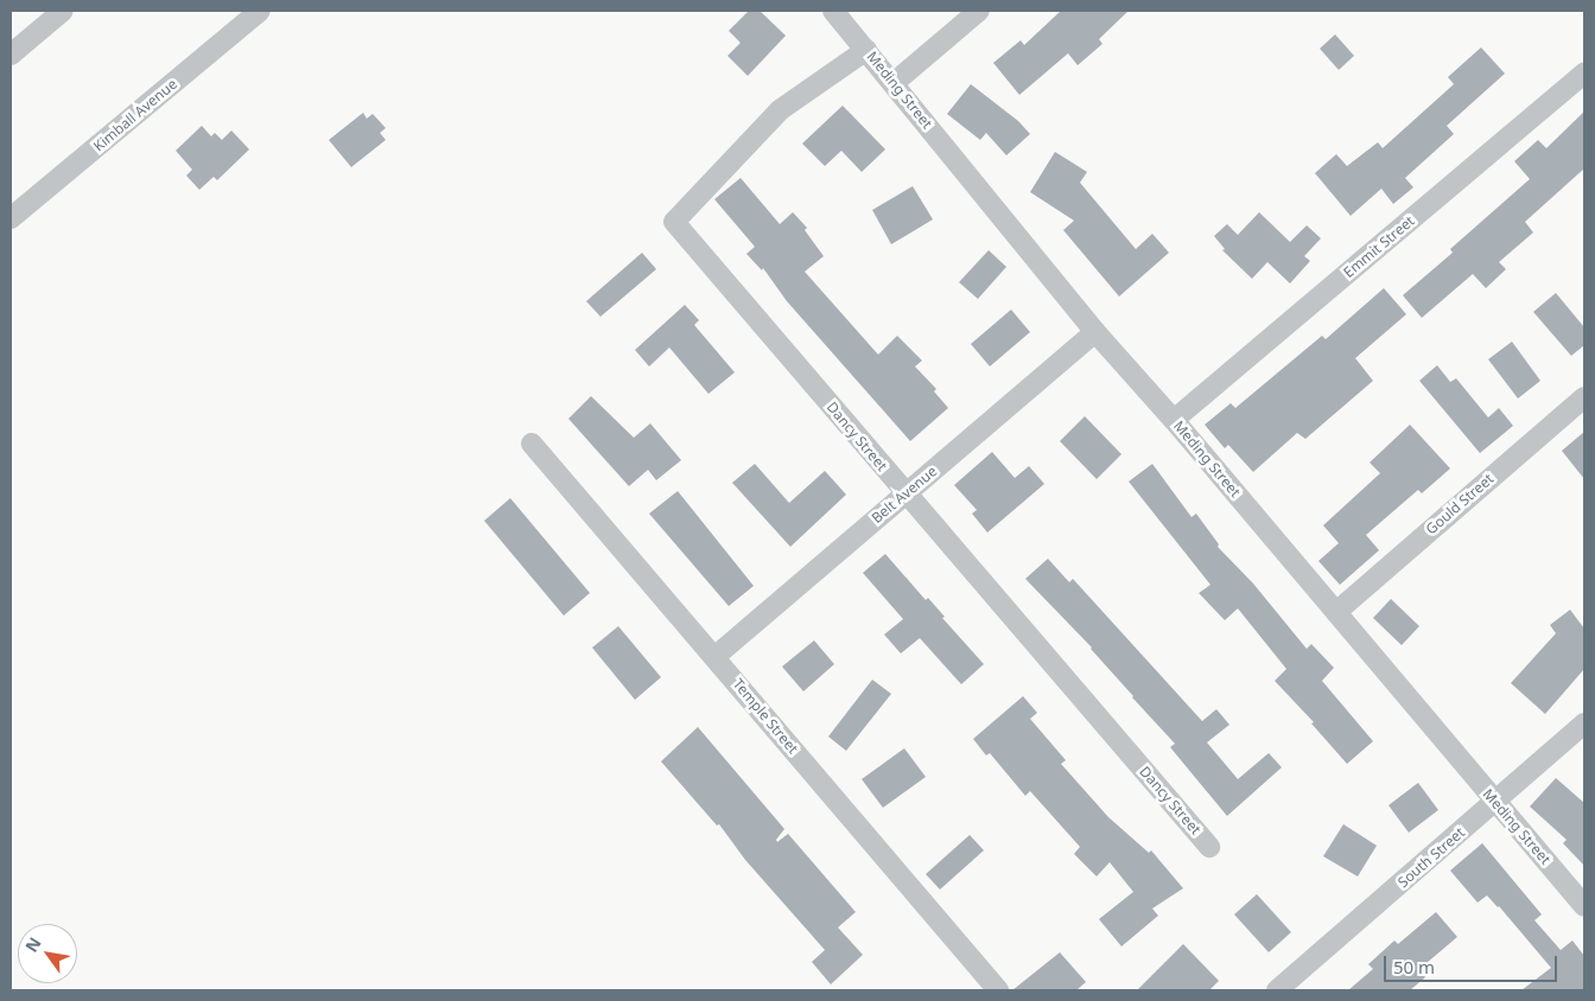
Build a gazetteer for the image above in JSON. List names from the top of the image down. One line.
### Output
{"streets":{"street":["Meding Street","Kimball Avenue","Emmit Street","Dancy Street","Belt Avenue","Gould Street","Temple Street","South Street"]},"crossings":[["Meding Street","Emmit Street"],["Meding Street","Dancy Street"],["Meding Street","Belt Avenue"],["Meding Street","Gould Street"],["Meding Street","South Street"],["Dancy Street","Belt Avenue"],["Belt Avenue","Temple Street"]],"scale_bar":"50 m","north":"top left"}
